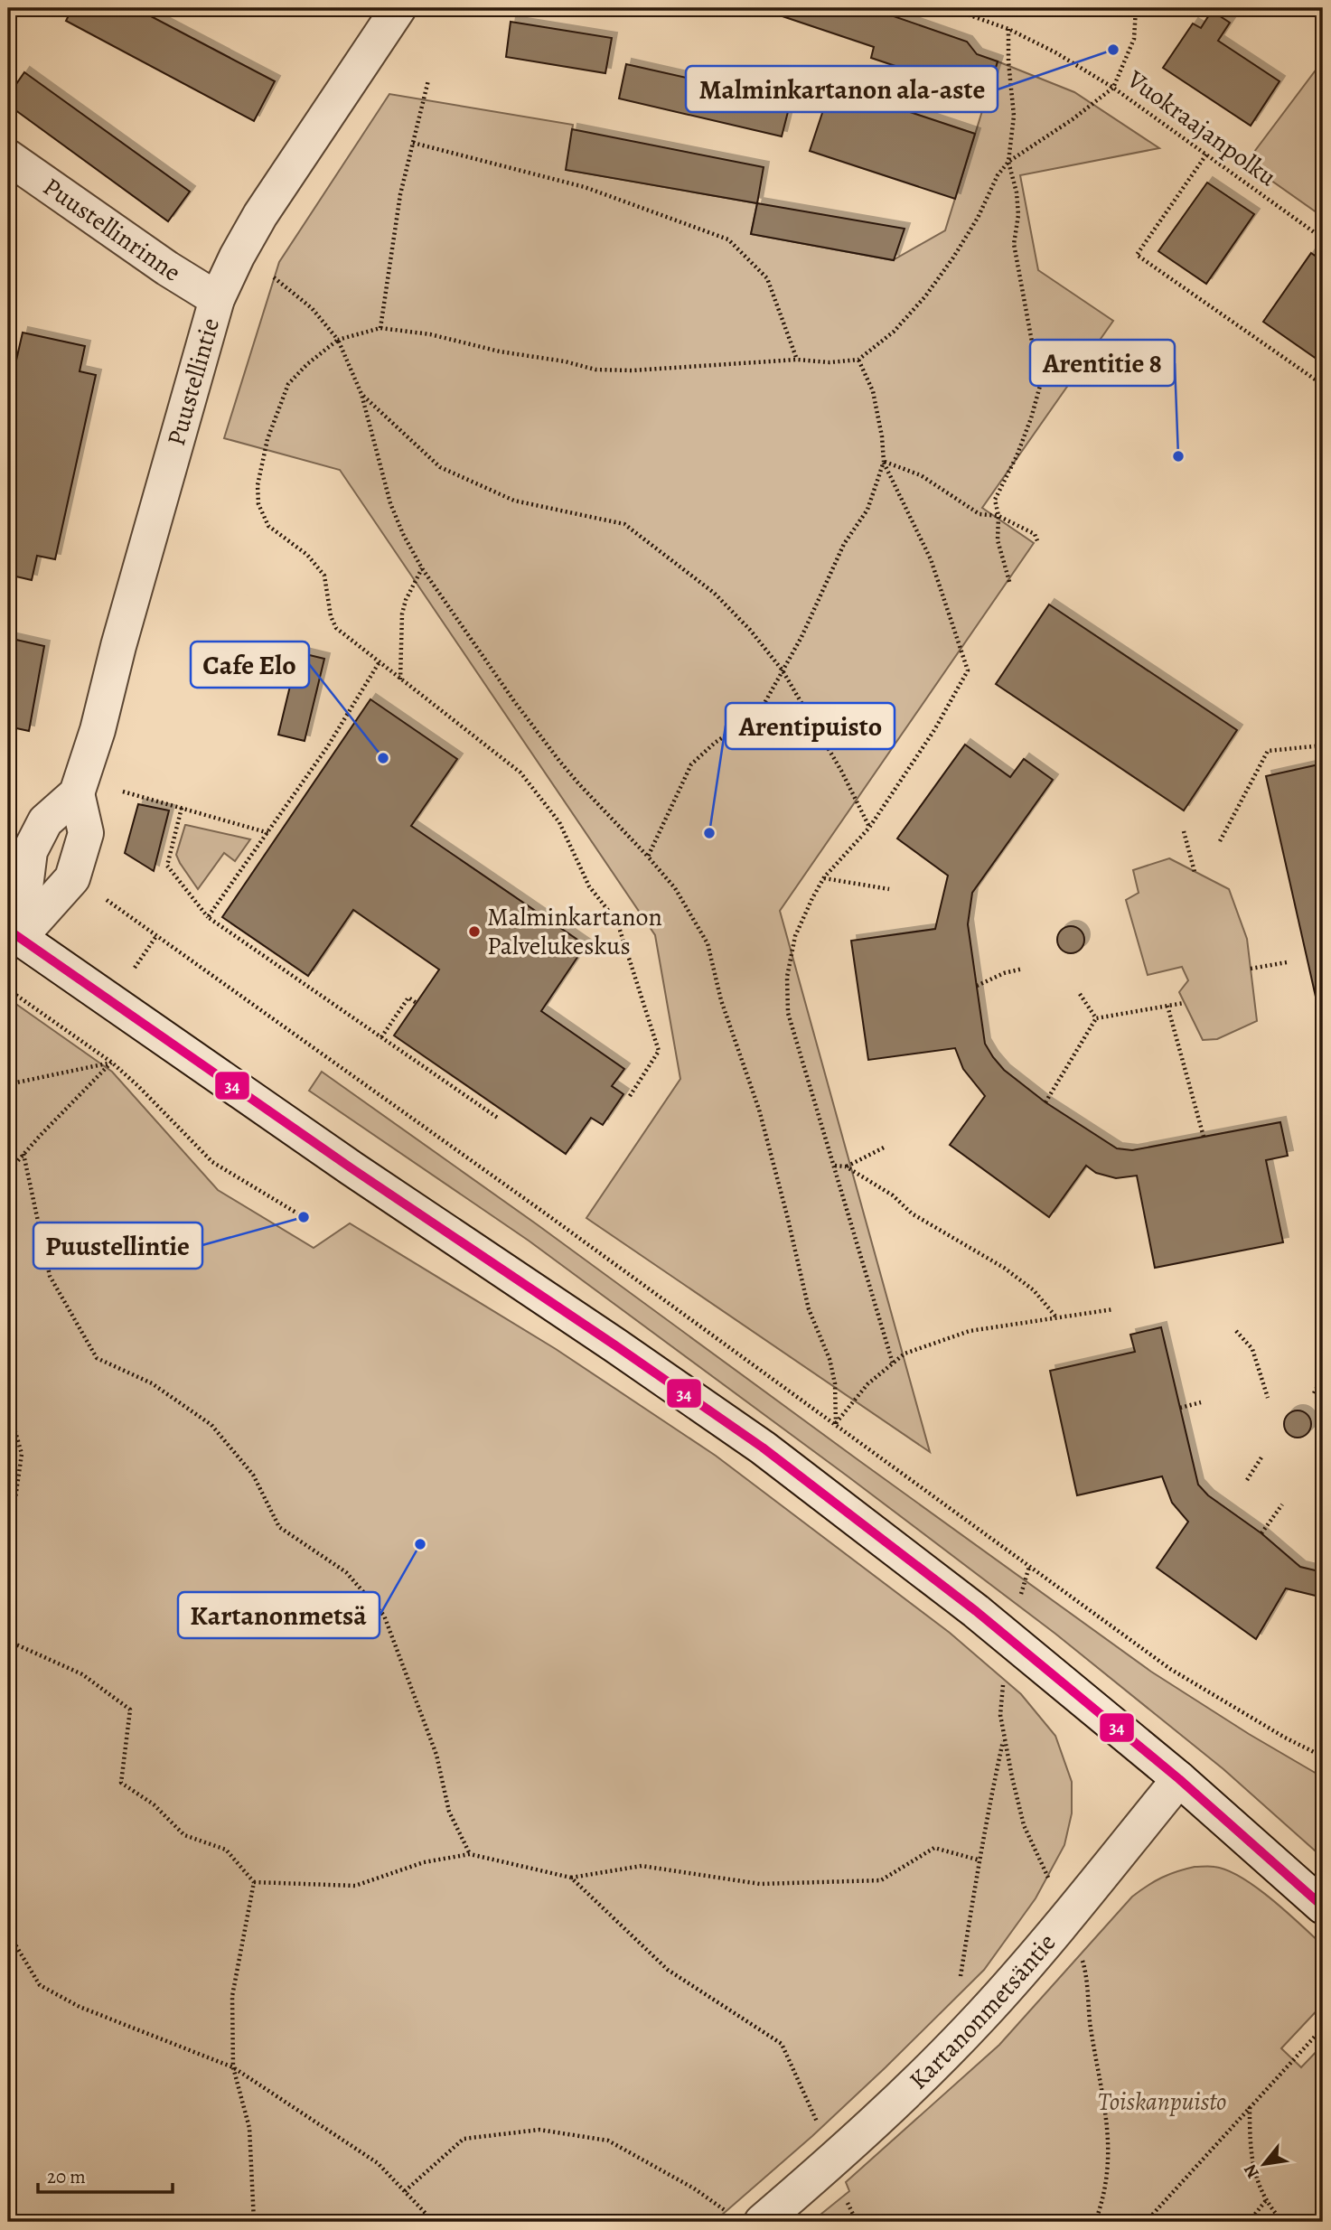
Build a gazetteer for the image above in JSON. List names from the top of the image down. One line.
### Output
{"streets":{"street":["Puustellinrinne","Puustellintie","Kartanonmetsäntie"],"path":["Vuokraajanpolku"]},"crossings":[["Puustellinrinne","Puustellintie"]],"parks":["Toiskanpuisto"],"places":["Malminkartanon ala-aste","Arentitie 8","Cafe Elo","Arentipuisto","Malminkartanon Palvelukeskus","Puustellintie","Kartanonmetsä"],"lines":["transit line 34"],"scale_bar":"20 m","north":"bottom left"}
